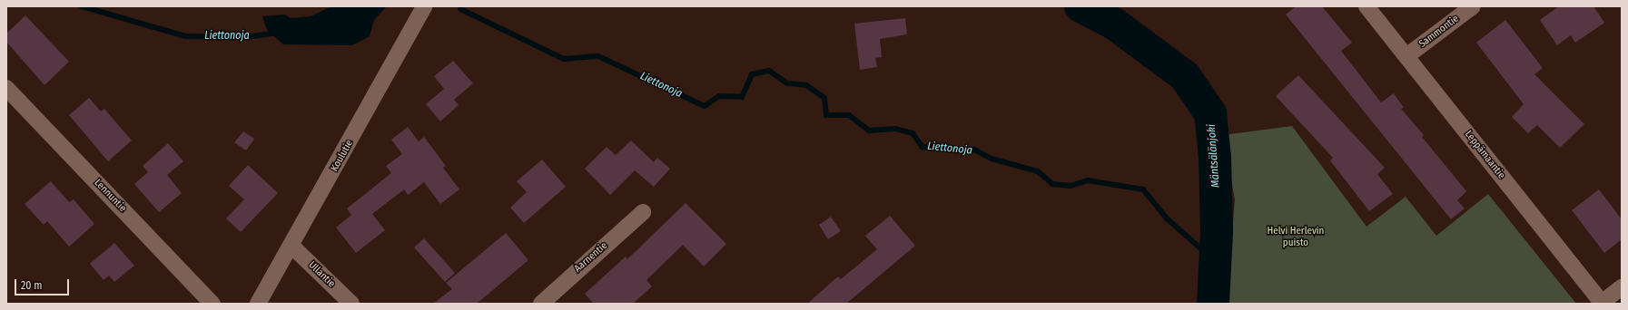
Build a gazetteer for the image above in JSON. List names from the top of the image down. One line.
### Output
{"streets":{"street":["Sammontie","Leppämaantie","Koulutie","Lennuntie","Aarnentie","Ullantie"]},"crossings":[["Sammontie","Leppämaantie"],["Koulutie","Ullantie"]],"water":["Liettonoja","Mäntsälänjoki"],"parks":["Helvi Herlevin puisto"],"scale_bar":"20 m"}
